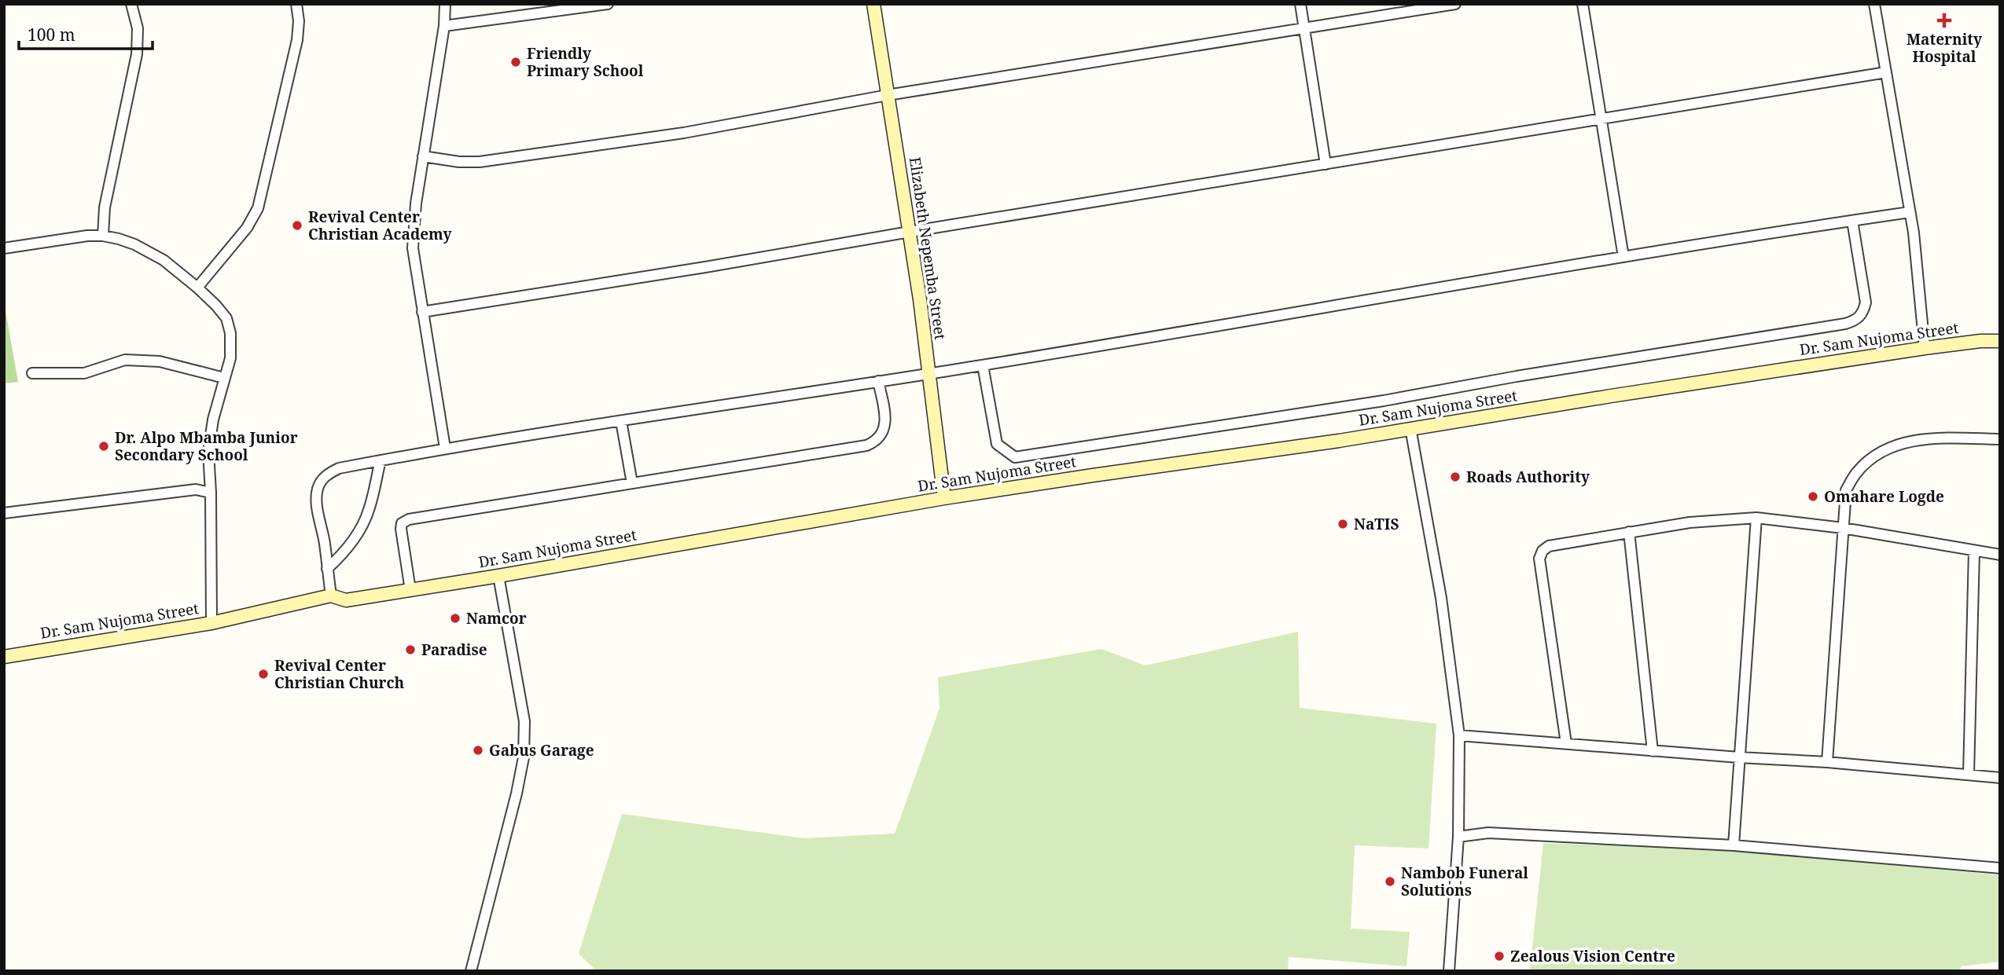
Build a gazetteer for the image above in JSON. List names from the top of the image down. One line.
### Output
{"streets":{"street":["Elizabeth Nepemba Street","Dr. Sam Nujoma Street"]},"crossings":[["Elizabeth Nepemba Street","Dr. Sam Nujoma Street"]],"places":{"health":["Maternity Hospital"],"other":["Friendly Primary School","Revival Center Christian Academy","Dr. Alpo Mbamba Junior Secondary School","Roads Authority","Omahare Logde","NaTIS","Namcor","Paradise","Revival Center Christian Church","Gabus Garage","Nambob Funeral Solutions","Zealous Vision Centre"]},"scale_bar":"100 m"}
